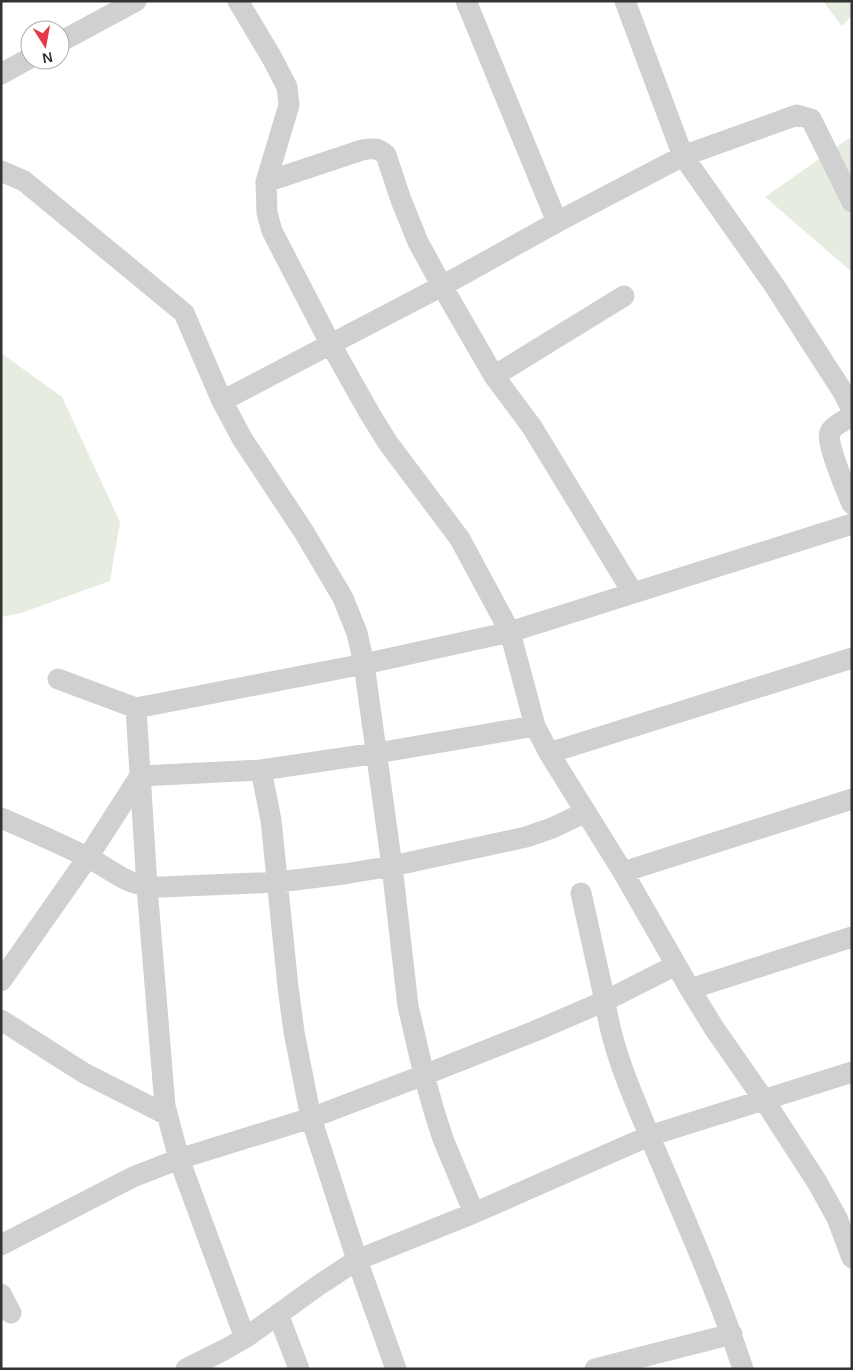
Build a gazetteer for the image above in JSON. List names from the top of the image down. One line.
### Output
{"north":"bottom"}
